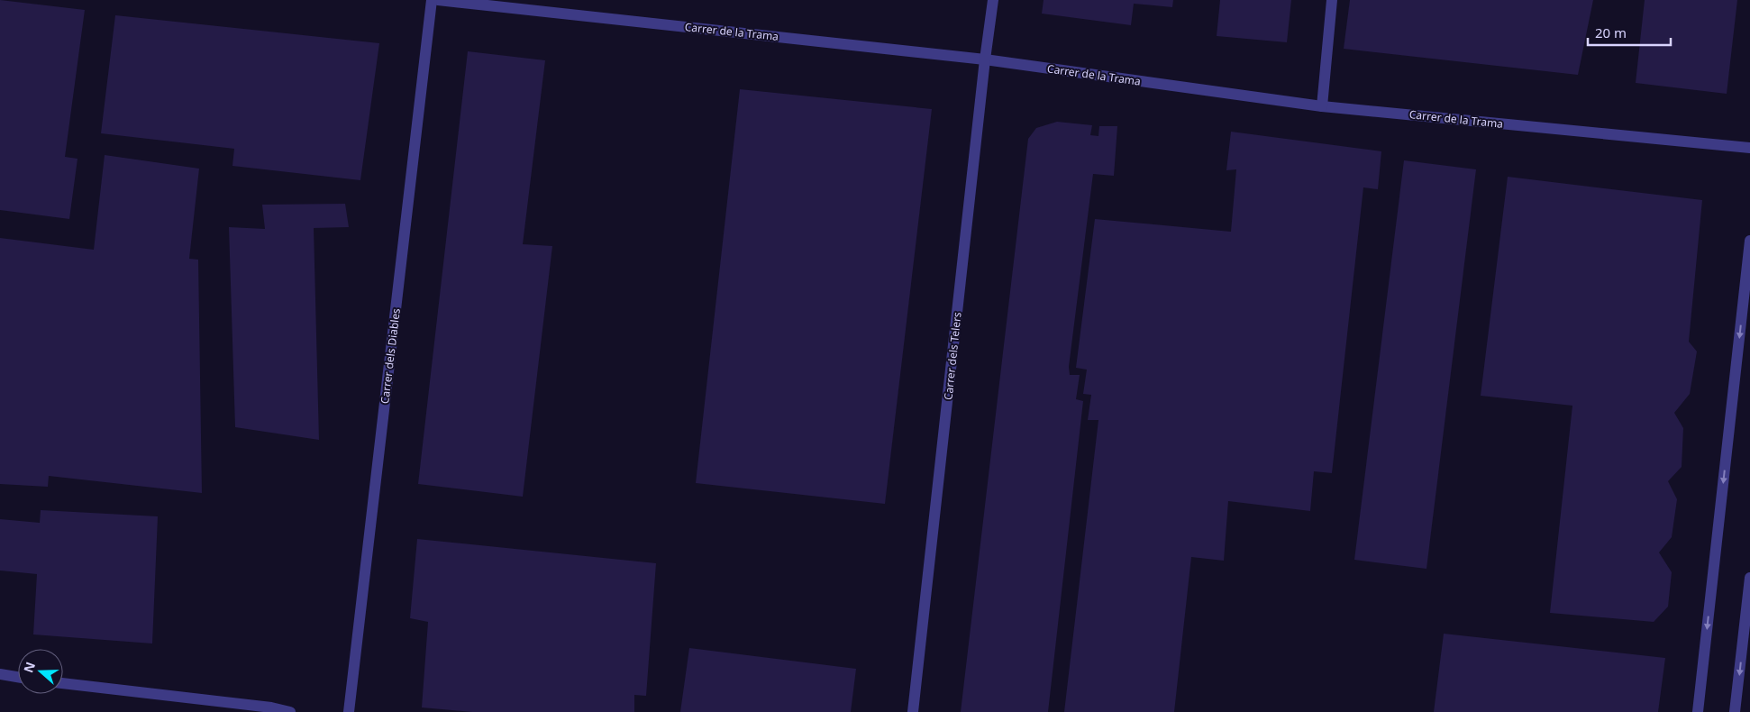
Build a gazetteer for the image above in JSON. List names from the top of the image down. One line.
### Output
{"streets":{"street":["Carrer de la Trama","Carrer dels Diables","Carrer dels Telers"]},"crossings":[["Carrer de la Trama","Carrer dels Telers"]],"scale_bar":"20 m","north":"left"}
